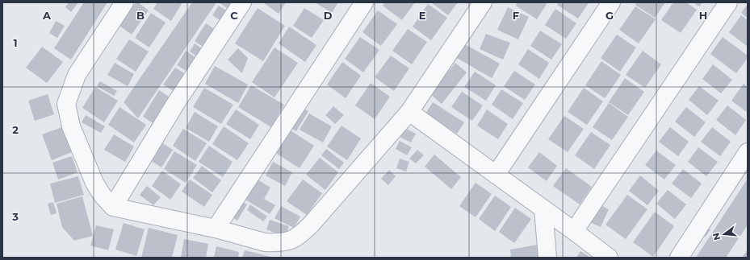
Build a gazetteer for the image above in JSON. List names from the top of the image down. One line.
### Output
{"north":"left","grid":{"columns":["A","B","C","D","E","F","G","H"],"rows":["1","2","3"]}}
